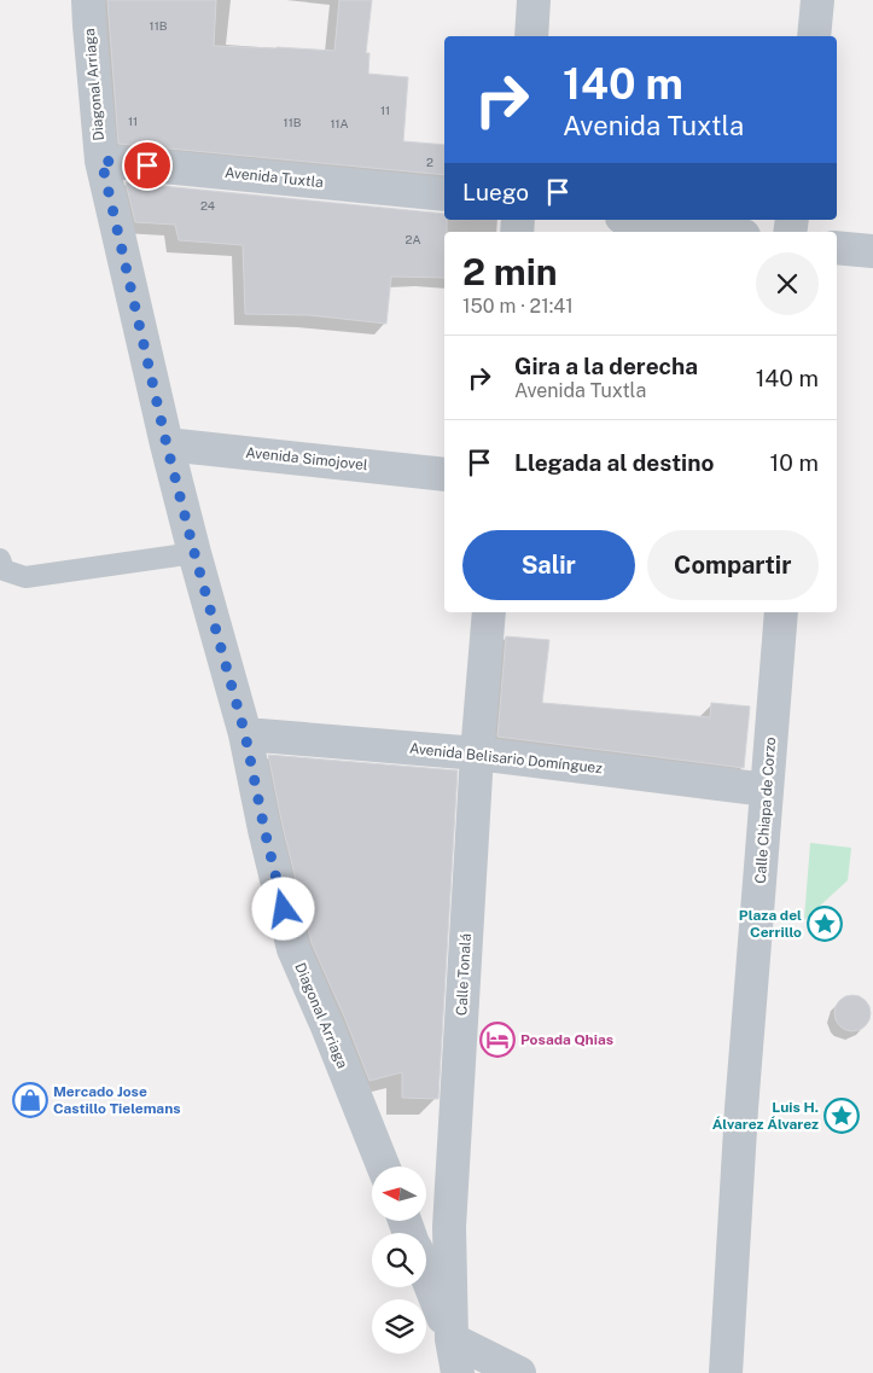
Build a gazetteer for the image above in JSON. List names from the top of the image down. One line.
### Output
{"streets":{"street":["Diagonal Arriaga","Avenida Tuxtla","Avenida Simojovel","Avenida Belisario Domínguez","Calle Chiapa de Corzo","Calle Tonalá"]},"crossings":[["Diagonal Arriaga","Avenida Tuxtla"],["Diagonal Arriaga","Avenida Simojovel"],["Diagonal Arriaga","Avenida Belisario Domínguez"],["Avenida Belisario Domínguez","Calle Chiapa de Corzo"],["Avenida Belisario Domínguez","Calle Tonalá"]],"places":{"place":["Plaza del Cerrillo","Luis H. Álvarez Álvarez"],"hotel":["Posada Qhias"],"shop":["Mercado Jose Castillo Tielemans"]},"house_numbers":["11B","11","11","11B","11A","2","24","2A"],"north":"left","page":{"turn":["140 m","Avenida Tuxtla"],"then":"Luego","heading":["2 min","150 m · 21:41"],"list":[{"name":"Gira a la derecha","note":"Avenida Tuxtla","value":"140 m"},{"name":"Llegada al destino","value":"10 m"}],"buttons":["Salir","Compartir"]}}
